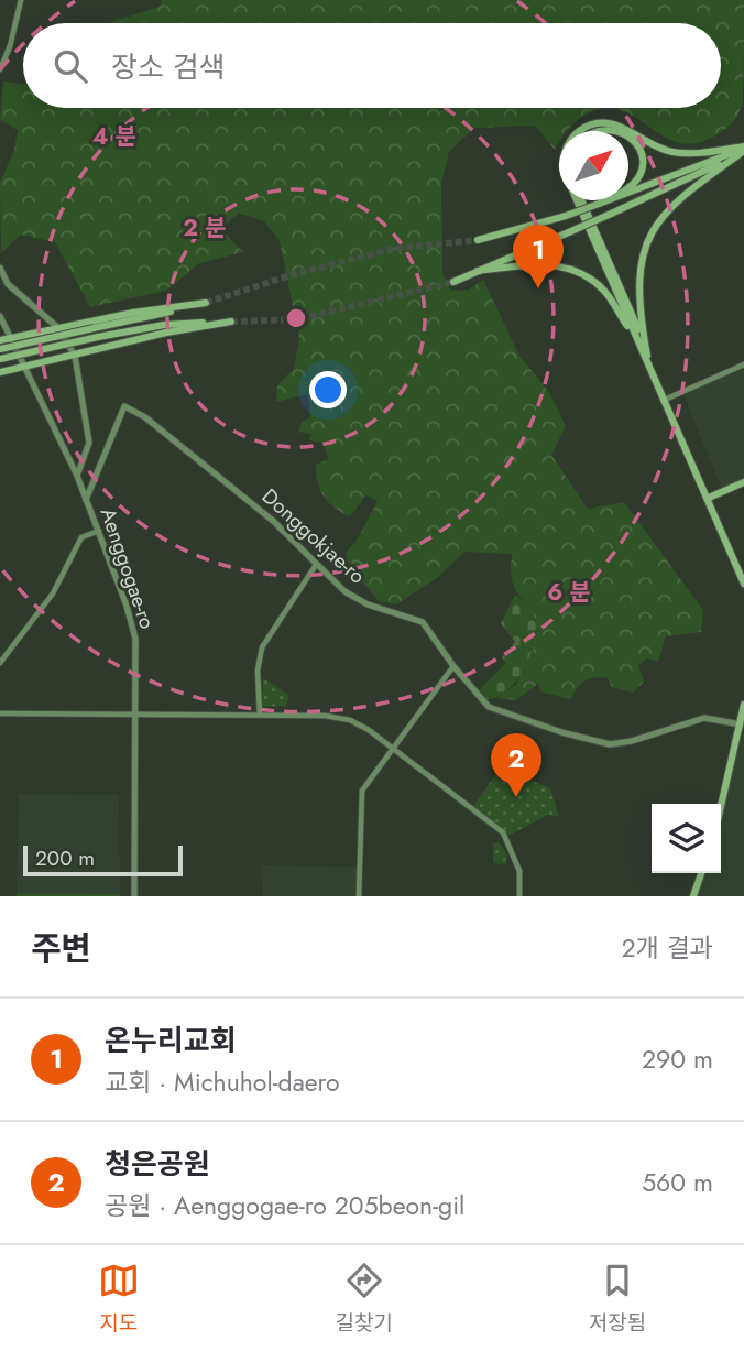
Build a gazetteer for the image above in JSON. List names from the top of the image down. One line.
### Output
{"streets":{"street":["Donggokjae-ro","Aenggogae-ro"]},"crossings":[["Donggokjae-ro","Aenggogae-ro"]],"scale_bar":"200 m","north":"top right","page":{"search":"장소 검색","pins":["1","2"],"scale":"200 m","heading":["주변","2개 결과"],"list":[{"mark":"1","name":"온누리교회","note":"교회 · Michuhol-daero","value":"290 m"},{"mark":"2","name":"청은공원","note":"공원 · Aenggogae-ro 205beon-gil","value":"560 m"}],"nav":["지도","길찾기","저장됨"]},"rings":["4 분","2 분","6 분"]}
